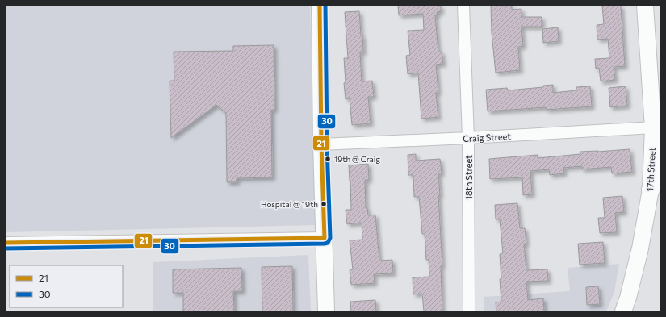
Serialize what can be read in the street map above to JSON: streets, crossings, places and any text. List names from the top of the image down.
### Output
{
  "streets": {
    "main road": ["17th Street"],
    "street": ["Craig Street", "18th Street"]
  },
  "crossings": [
    ["Craig Street", "17th Street"],
    ["Craig Street", "18th Street"]
  ],
  "places": ["19th @ Craig", "Hospital @ 19th"],
  "lines": ["transit line 21", "transit line 30"],
  "legend": ["21", "30"]
}
